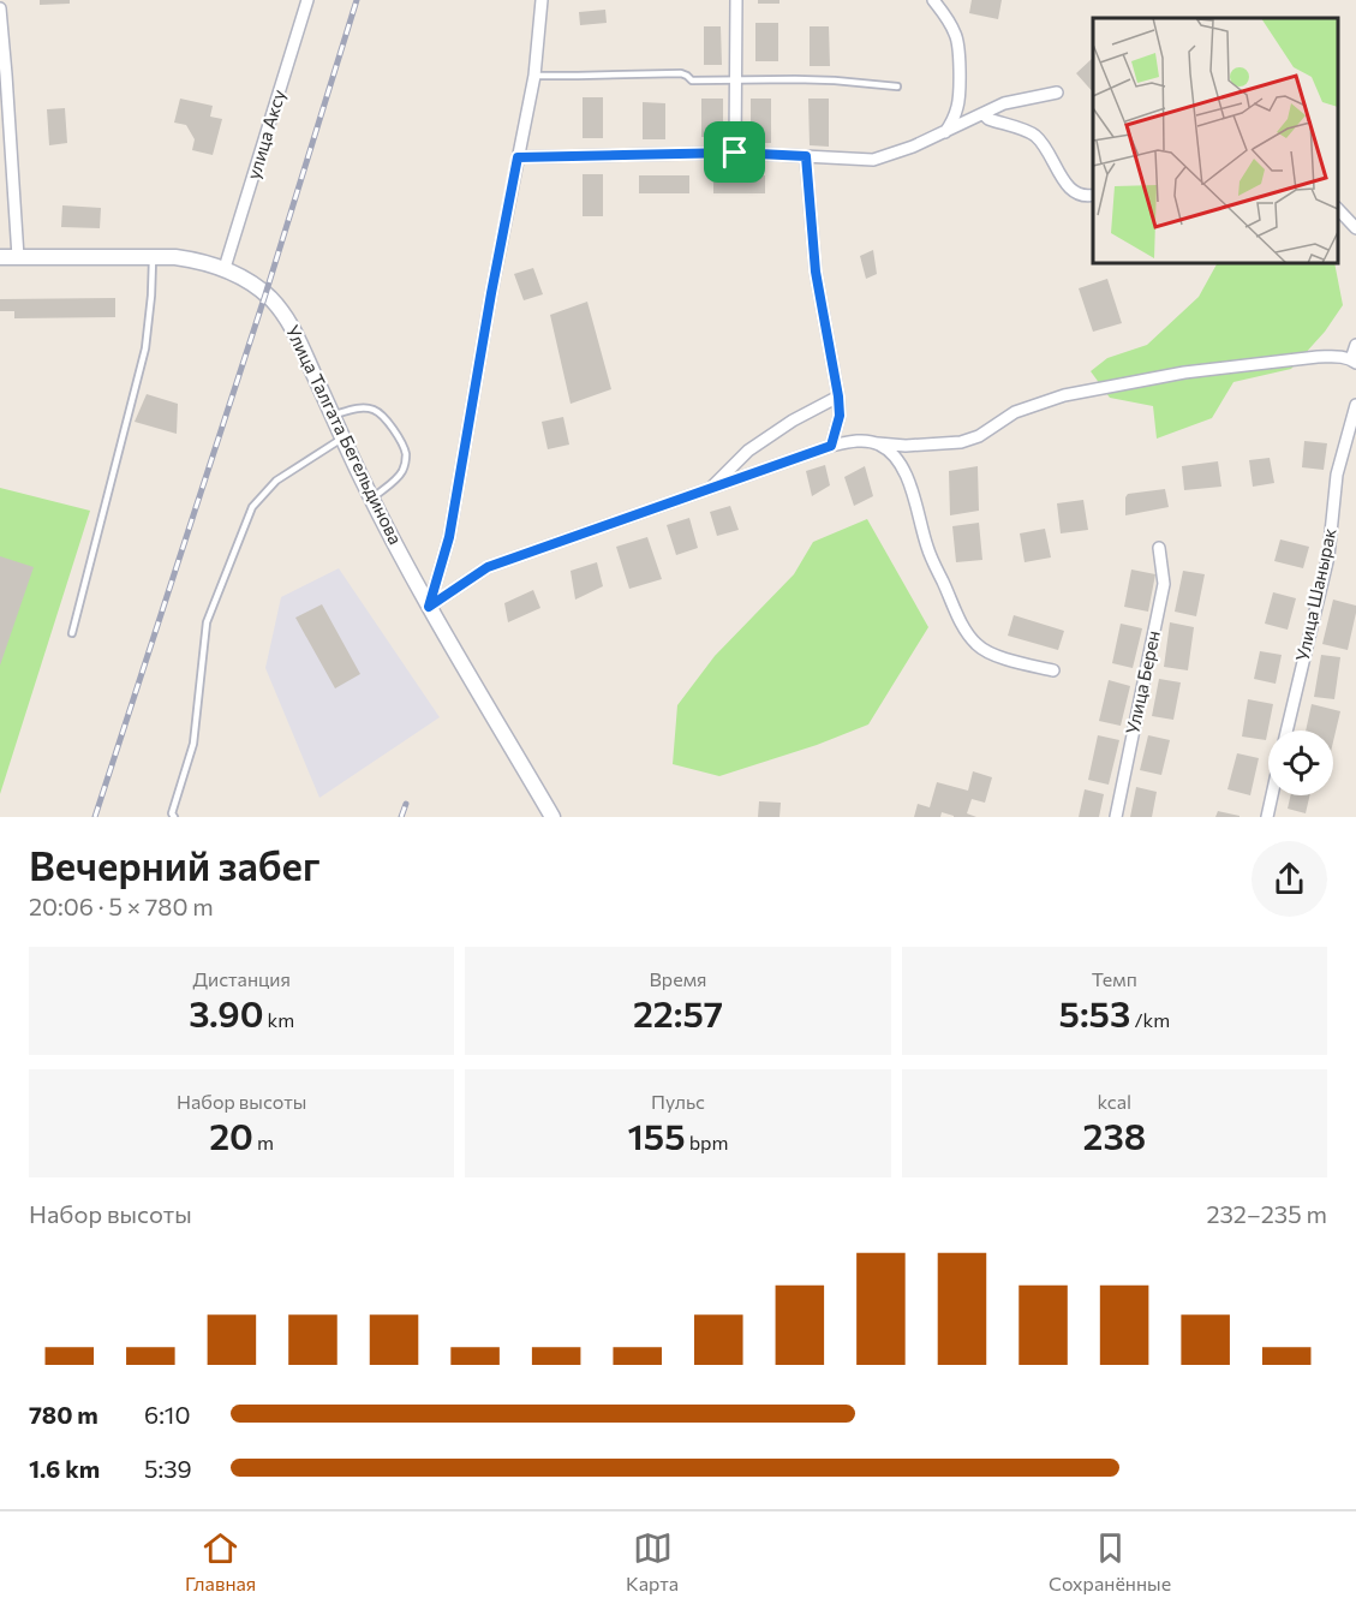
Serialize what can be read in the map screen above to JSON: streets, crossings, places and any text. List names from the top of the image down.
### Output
{
  "streets": {
    "street": [
      "улица Аксу",
      "Улица Талгата Бегельдинова",
      "Улица Шанырак",
      "Улица Берен"
    ]
  },
  "crossings": [
    ["улица Аксу", "Улица Талгата Бегельдинова"]
  ],
  "page": {
    "heading": ["Вечерний забег", "20:06 · 5 × 780 m"],
    "stats": [
      ["Дистанция", "3.90 km"],
      ["Время", "22:57"],
      ["Темп", "5:53 /km"],
      ["Набор высоты", "20 m"],
      ["Пульс", "155 bpm"],
      ["kcal", "238"]
    ],
    "chart": ["Набор высоты", "232–235 m"],
    "list": [
      {
        "name": "780 m",
        "note": "6:10"
      },
      {
        "name": "1.6 km",
        "note": "5:39"
      }
    ],
    "tabs": ["Главная", "Карта", "Сохранённые"]
  }
}
